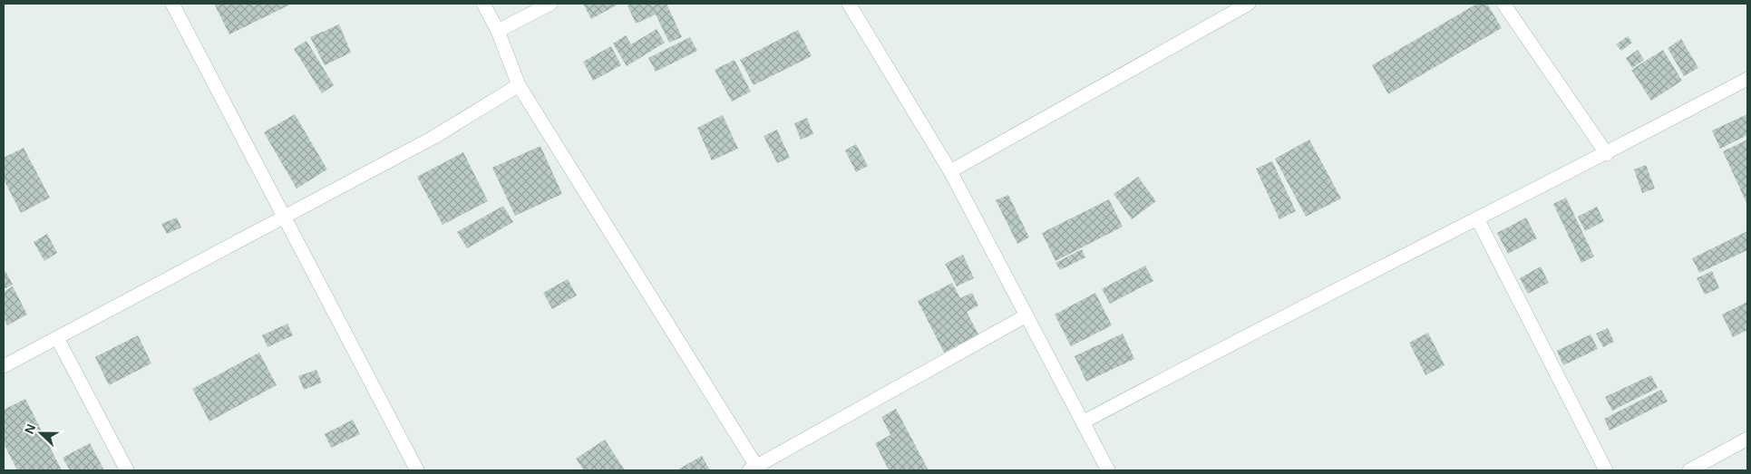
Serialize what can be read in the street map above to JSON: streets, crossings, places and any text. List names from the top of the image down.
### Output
{
  "north": "left"
}
